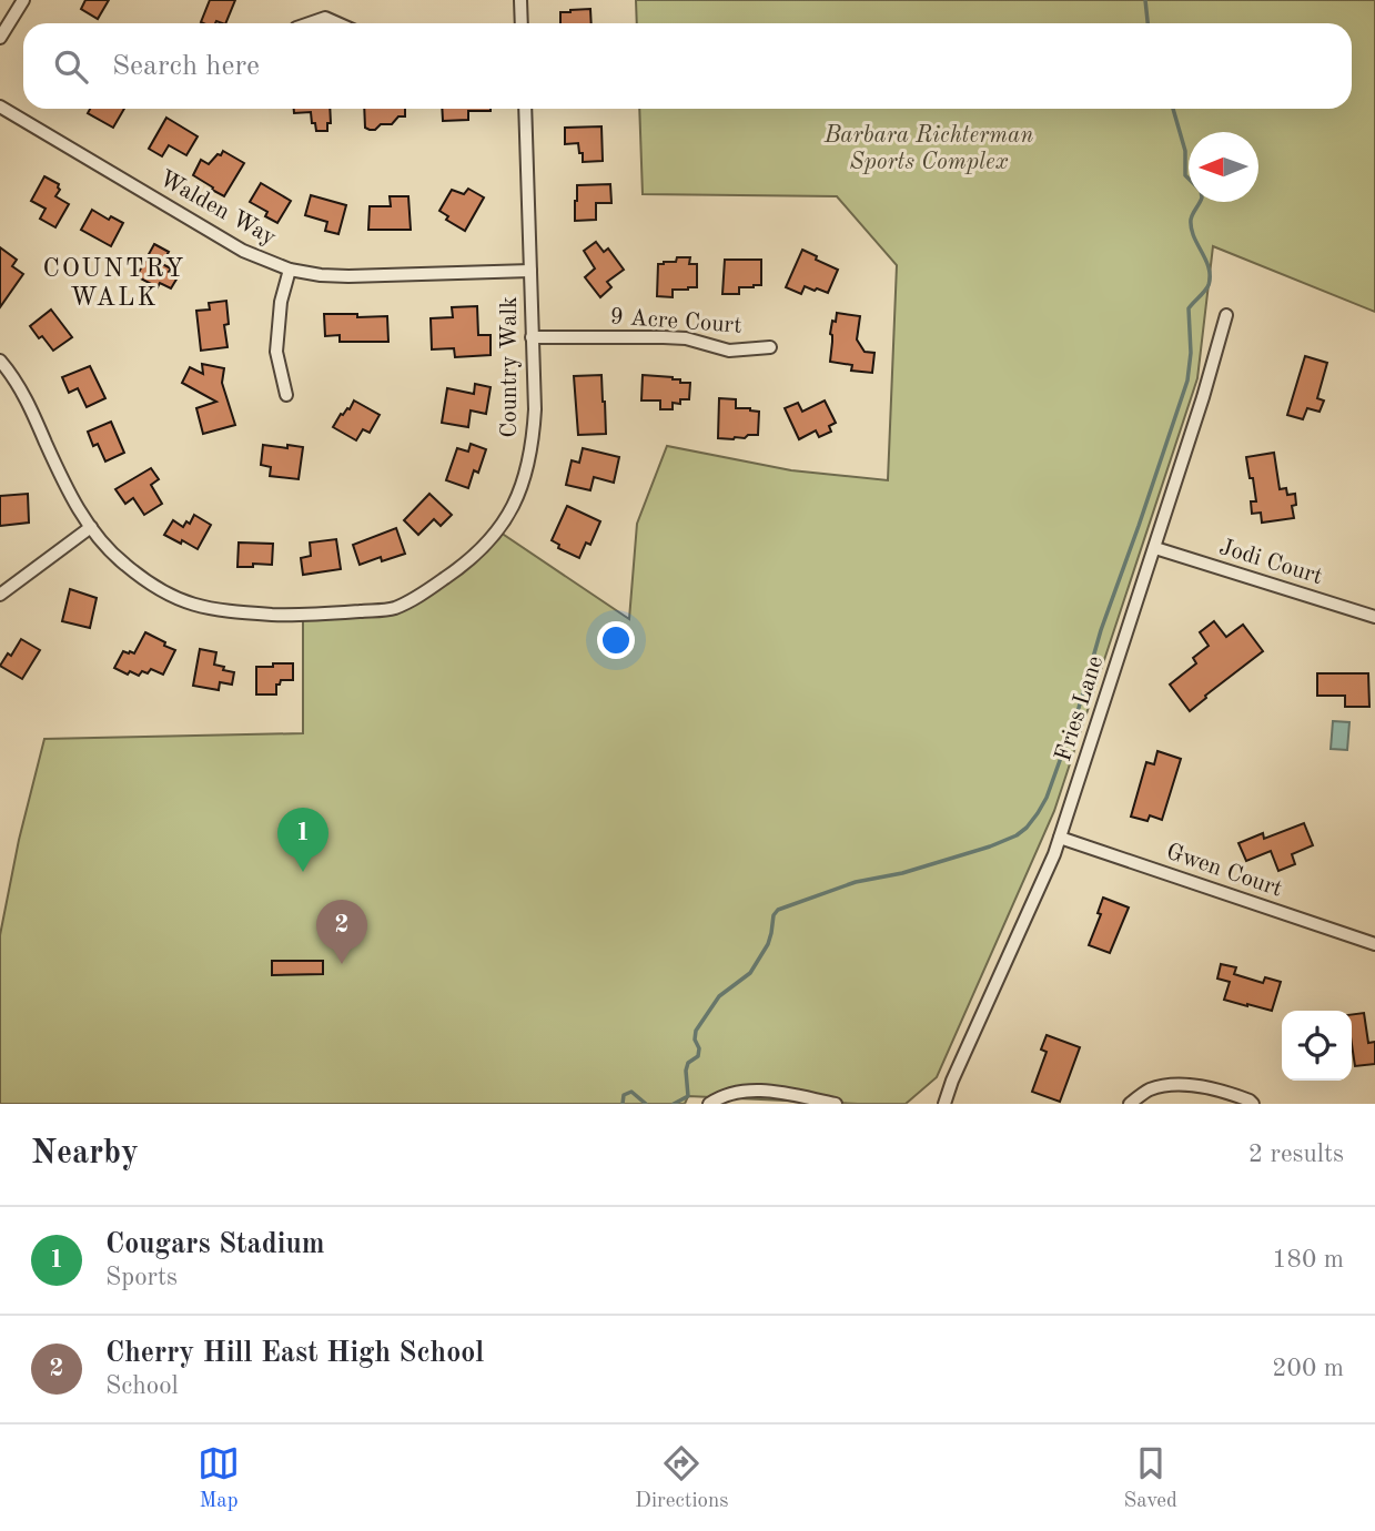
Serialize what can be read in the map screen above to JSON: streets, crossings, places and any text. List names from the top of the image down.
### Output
{
  "streets": {
    "street": [
      "Walden Way",
      "9 Acre Court",
      "Country Walk",
      "Jodi Court",
      "Fries Lane",
      "Gwen Court"
    ]
  },
  "crossings": [
    ["Walden Way", "Country Walk"],
    ["9 Acre Court", "Country Walk"],
    ["Jodi Court", "Fries Lane"],
    ["Fries Lane", "Gwen Court"]
  ],
  "districts": ["COUNTRY WALK"],
  "parks": ["Barbara Richterman Sports Complex"],
  "north": "left",
  "page": {
    "search": "Search here",
    "pins": ["1", "2"],
    "heading": ["Nearby", "2 results"],
    "list": [
      {
        "mark": "1",
        "name": "Cougars Stadium",
        "note": "Sports",
        "value": "180 m"
      },
      {
        "mark": "2",
        "name": "Cherry Hill East High School",
        "note": "School",
        "value": "200 m"
      }
    ],
    "nav": ["Map", "Directions", "Saved"]
  }
}
